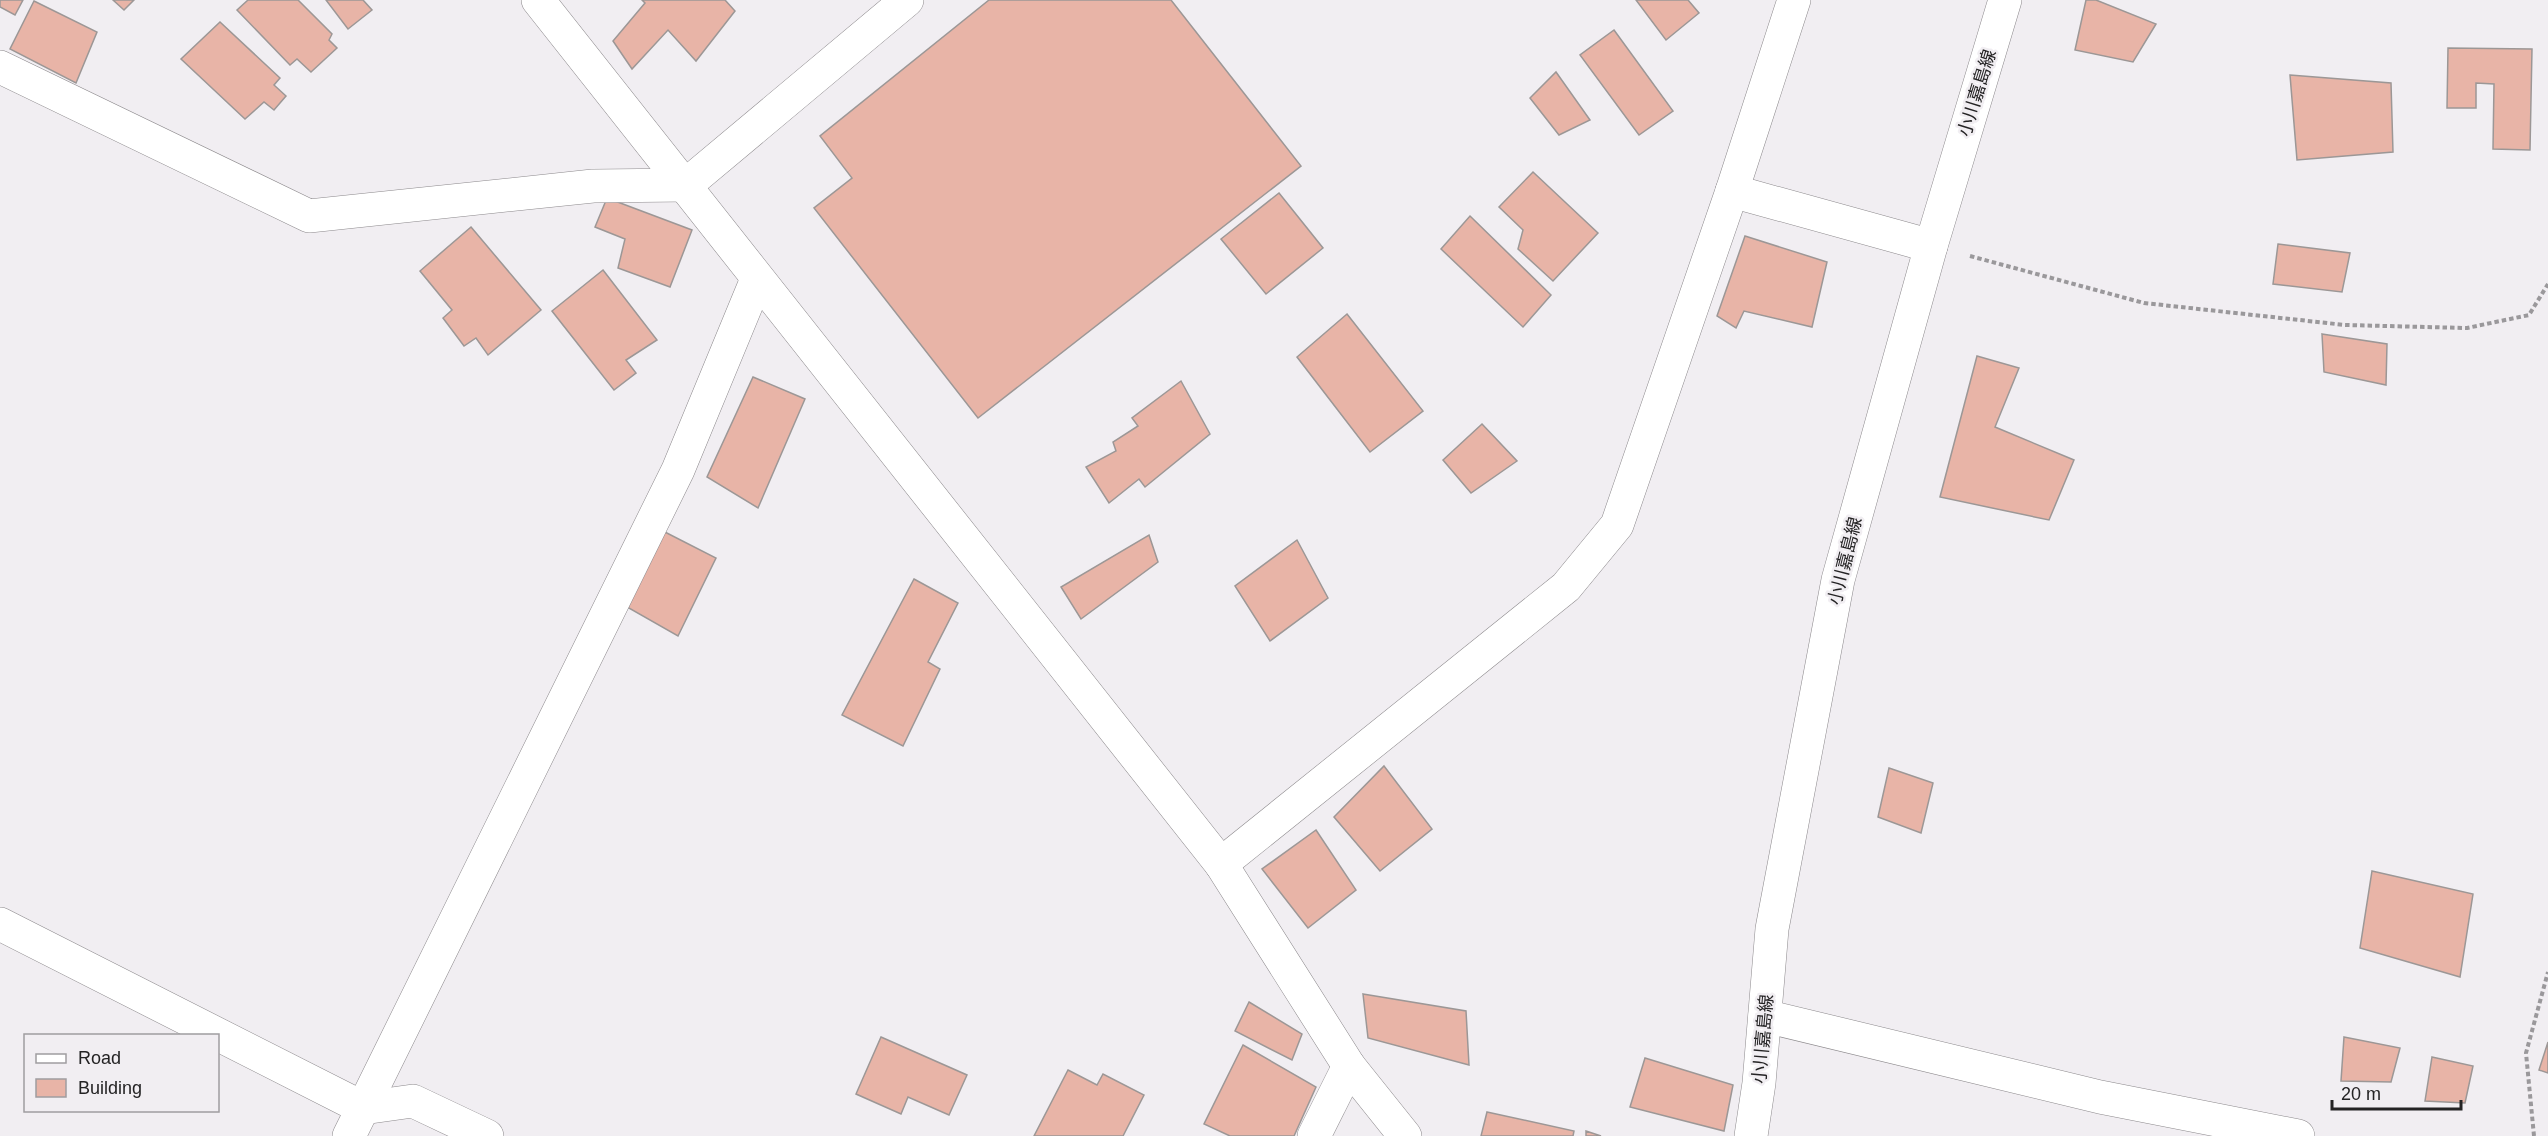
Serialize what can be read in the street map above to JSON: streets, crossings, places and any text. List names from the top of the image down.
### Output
{
  "streets": {
    "street": ["小川嘉島線"]
  },
  "legend": ["Road", "Building"],
  "scale_bar": "20 m"
}
